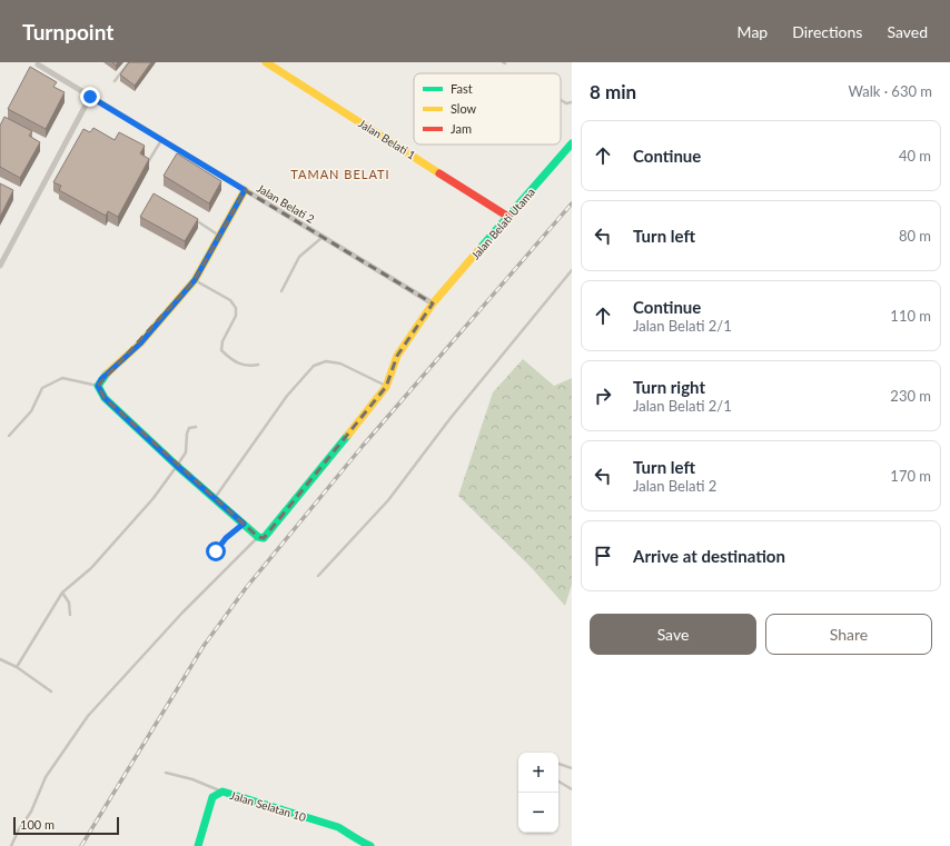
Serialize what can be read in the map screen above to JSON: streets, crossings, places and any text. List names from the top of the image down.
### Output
{
  "streets": {
    "street": [
      "Jalan Belati 1",
      "Jalan Belati 2",
      "Jalan Belati Utama",
      "Jalan Selatan 10"
    ]
  },
  "crossings": [
    ["Jalan Belati 1", "Jalan Belati Utama"],
    ["Jalan Belati 2", "Jalan Belati Utama"]
  ],
  "districts": ["TAMAN BELATI"],
  "legend": ["Fast", "Slow", "Jam"],
  "scale_bar": "100 m",
  "page": {
    "header": "Turnpoint",
    "nav": ["Map", "Directions", "Saved"],
    "heading": ["8 min", "Walk · 630 m"],
    "list": [
      ["Continue", "40 m"],
      ["Turn left", "80 m"],
      ["Continue", "Jalan Belati 2/1", "110 m"],
      ["Turn right", "Jalan Belati 2/1", "230 m"],
      ["Turn left", "Jalan Belati 2", "170 m"],
      "Arrive at destination"
    ],
    "buttons": ["Save", "Share"],
    "map_buttons": ["+", "−"],
    "scale": "100 m"
  }
}
